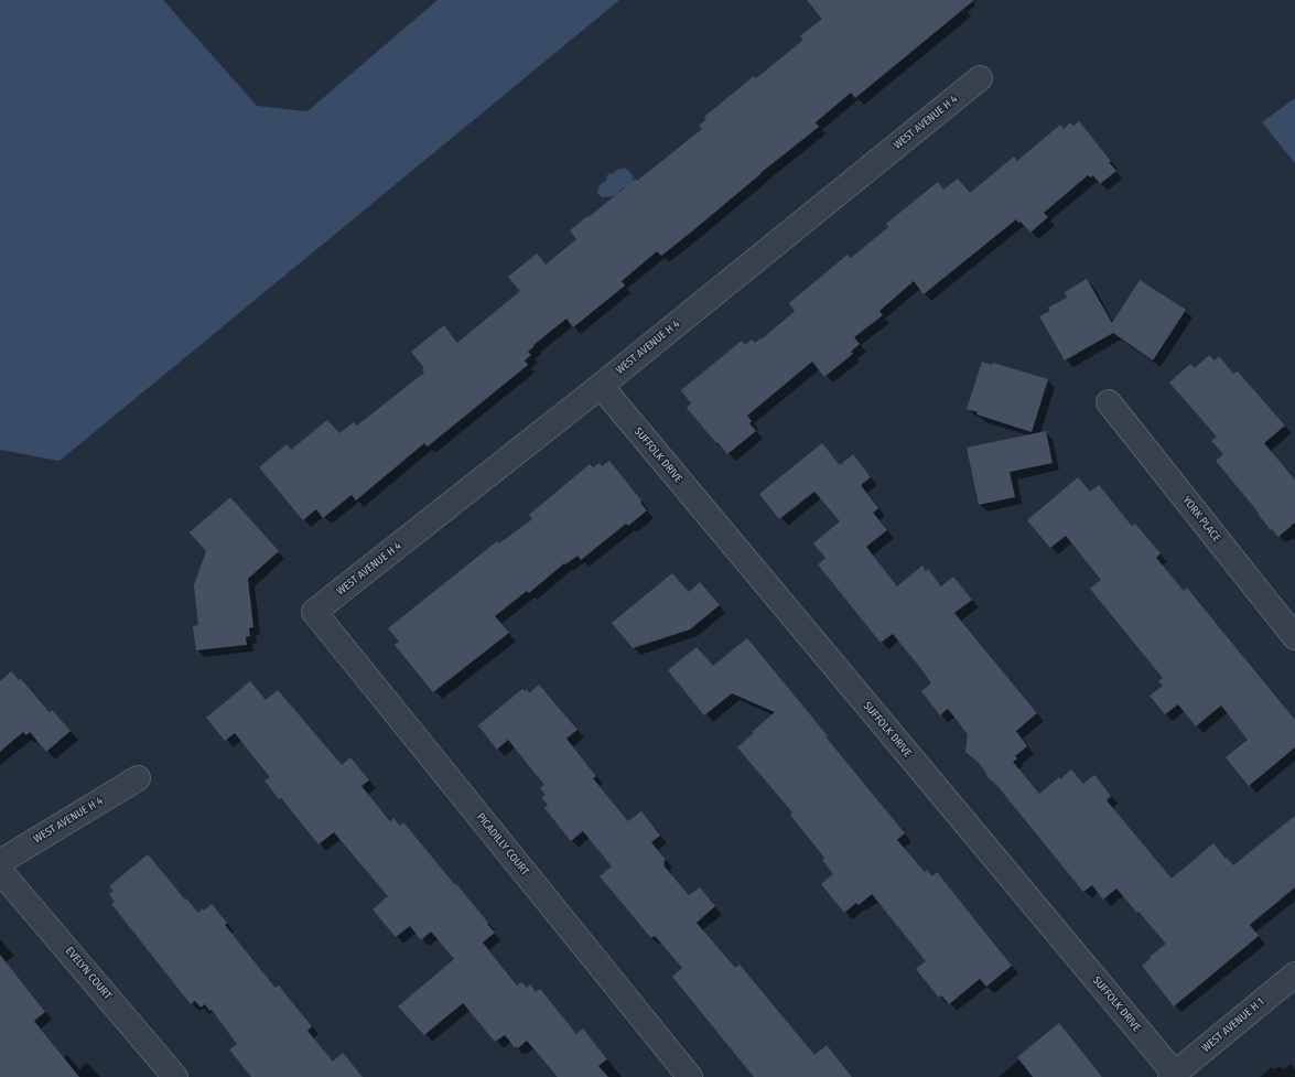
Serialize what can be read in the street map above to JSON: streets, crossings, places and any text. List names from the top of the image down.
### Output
{
  "streets": {
    "street": [
      "WEST AVENUE H 4",
      "SUFFOLK DRIVE",
      "YORK PLACE",
      "PICADILLY COURT",
      "EVELYN COURT",
      "WEST AVENUE H 1"
    ]
  },
  "crossings": [
    ["WEST AVENUE H 4", "SUFFOLK DRIVE"],
    ["WEST AVENUE H 4", "PICADILLY COURT"],
    ["SUFFOLK DRIVE", "WEST AVENUE H 1"]
  ]
}
